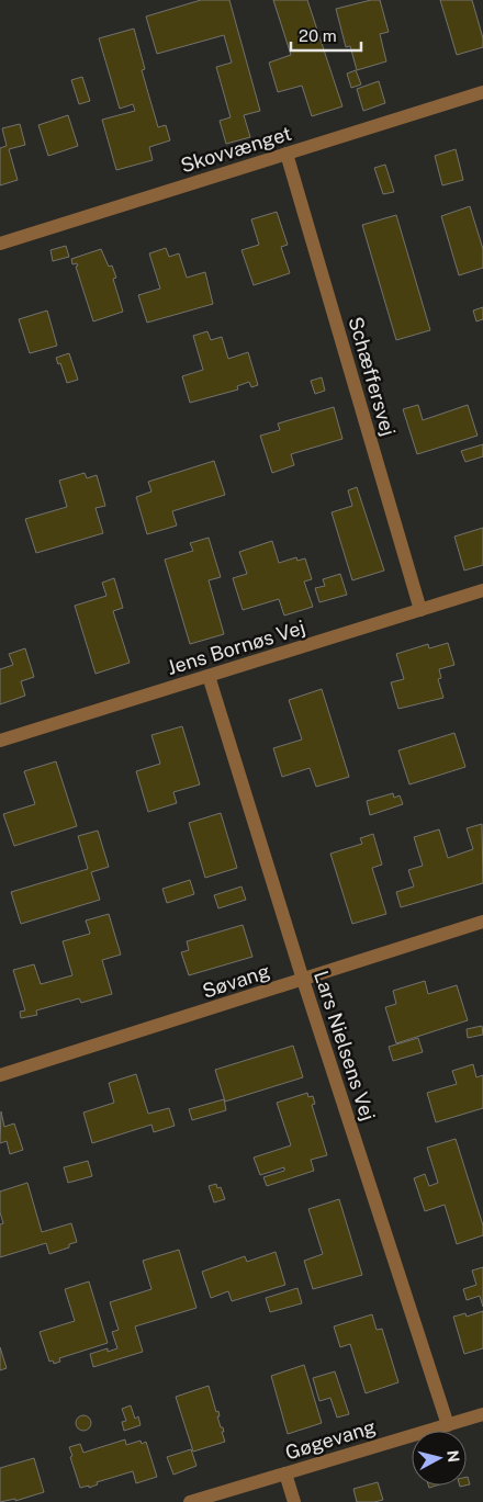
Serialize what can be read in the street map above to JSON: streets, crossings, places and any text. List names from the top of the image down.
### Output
{
  "streets": {
    "street": [
      "Skovvænget",
      "Schæffersvej",
      "Jens Bornøs Vej",
      "Søvang",
      "Lars Nielsens Vej",
      "Gøgevang"
    ]
  },
  "crossings": [
    ["Skovvænget", "Schæffersvej"],
    ["Schæffersvej", "Jens Bornøs Vej"],
    ["Jens Bornøs Vej", "Lars Nielsens Vej"],
    ["Søvang", "Lars Nielsens Vej"],
    ["Lars Nielsens Vej", "Gøgevang"]
  ],
  "scale_bar": "20 m",
  "north": "right"
}
